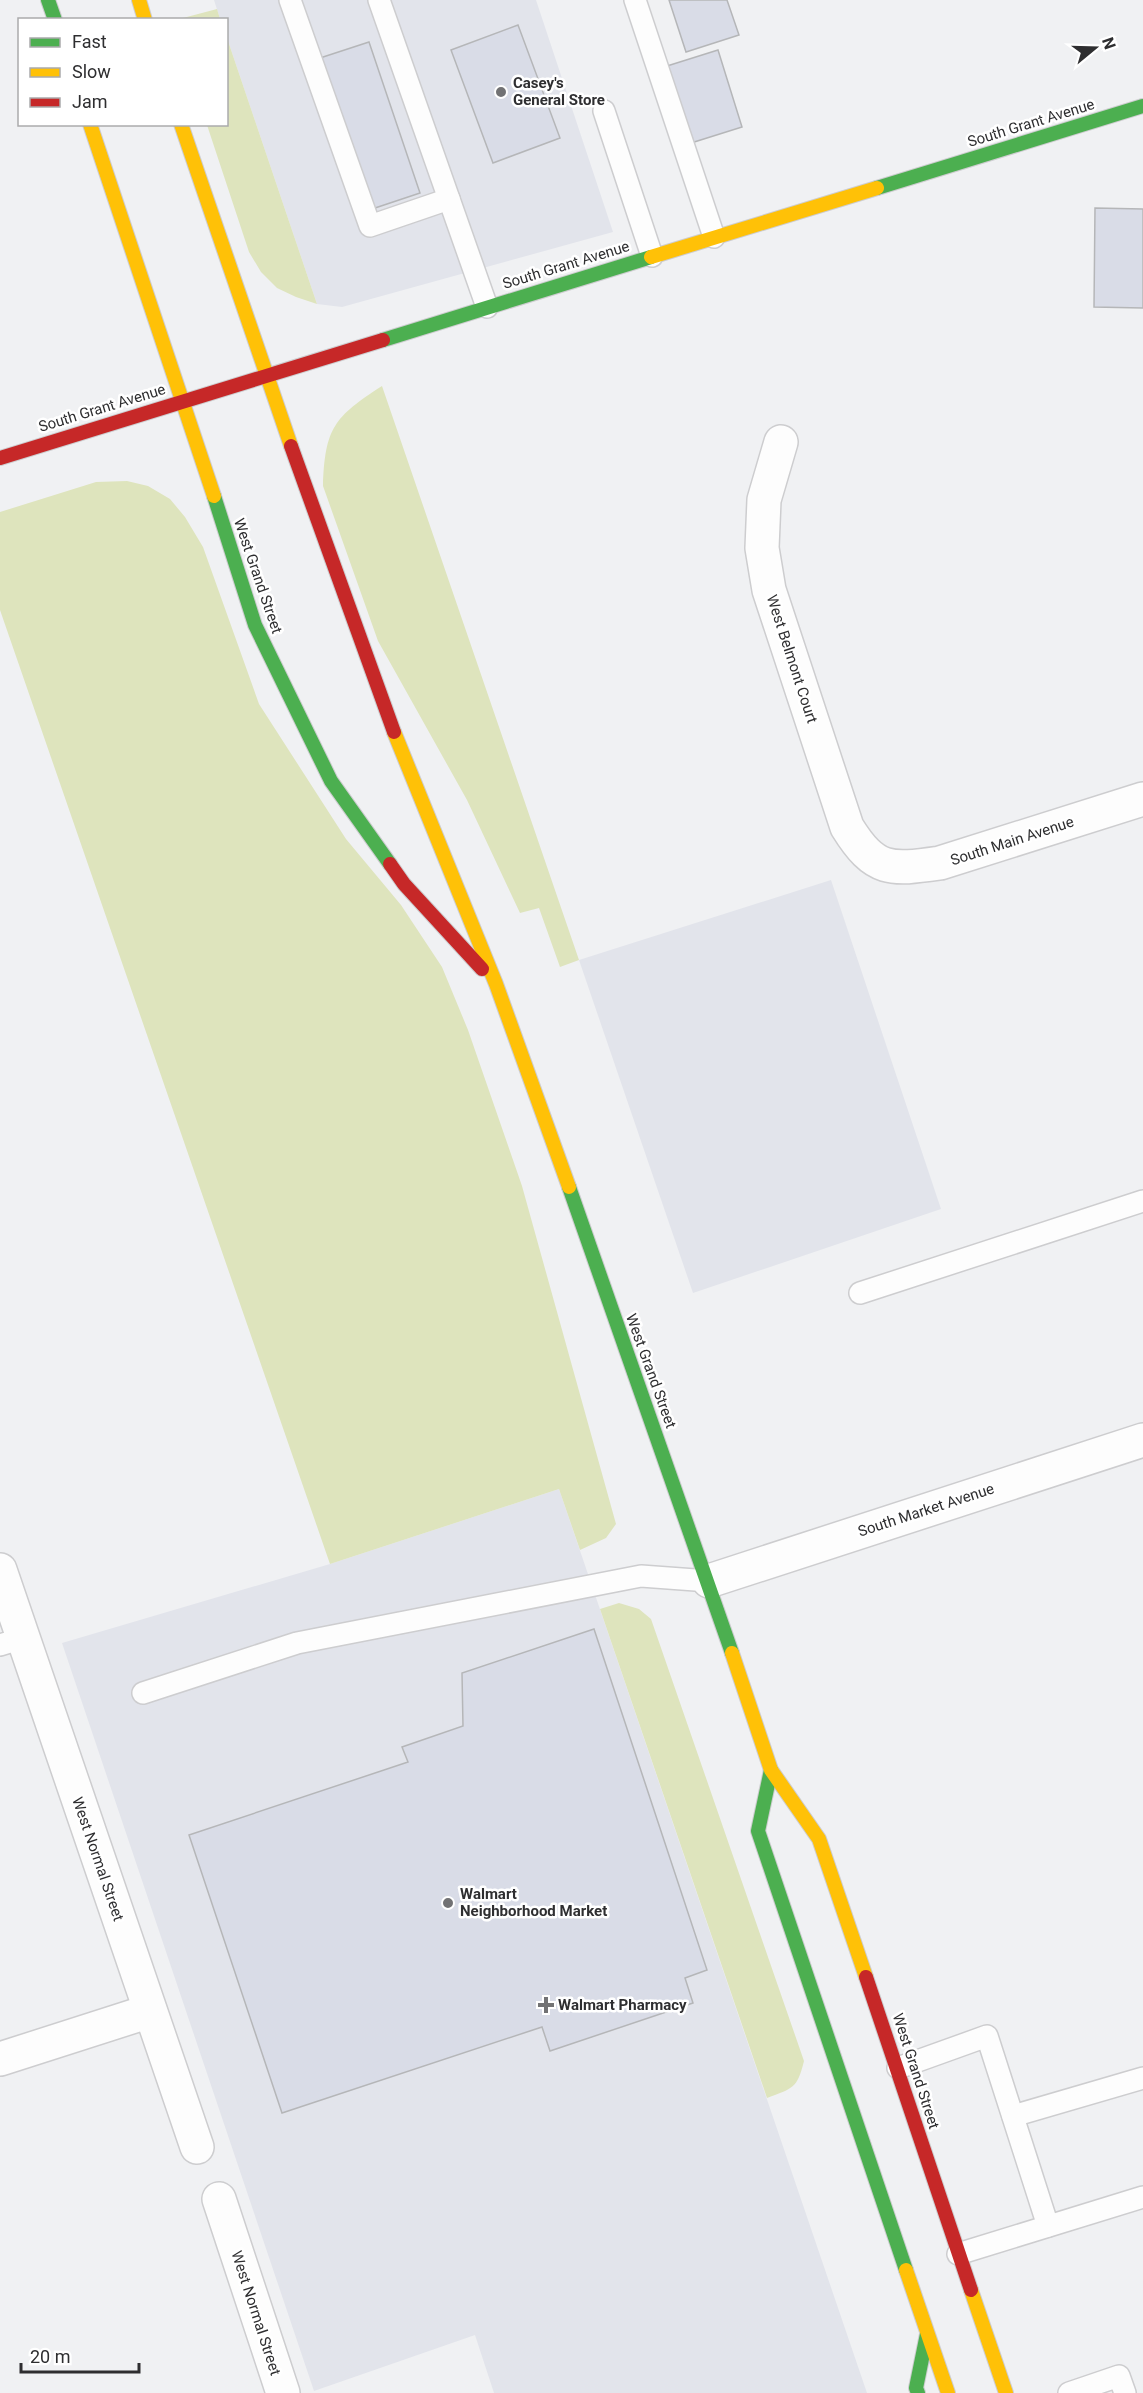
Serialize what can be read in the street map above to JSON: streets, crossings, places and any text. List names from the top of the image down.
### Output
{
  "streets": {
    "main road": ["South Grant Avenue", "West Grand Street"],
    "street": [
      "West Belmont Court",
      "South Main Avenue",
      "South Market Avenue",
      "West Normal Street"
    ]
  },
  "crossings": [
    ["South Grant Avenue", "West Grand Street"],
    ["West Grand Street", "South Market Avenue"],
    ["West Belmont Court", "South Main Avenue"]
  ],
  "places": {
    "other": ["Casey's General Store", "Walmart Neighborhood Market"],
    "health": ["Walmart Pharmacy"]
  },
  "legend": ["Fast", "Slow", "Jam"],
  "scale_bar": "20 m",
  "north": "right"
}
